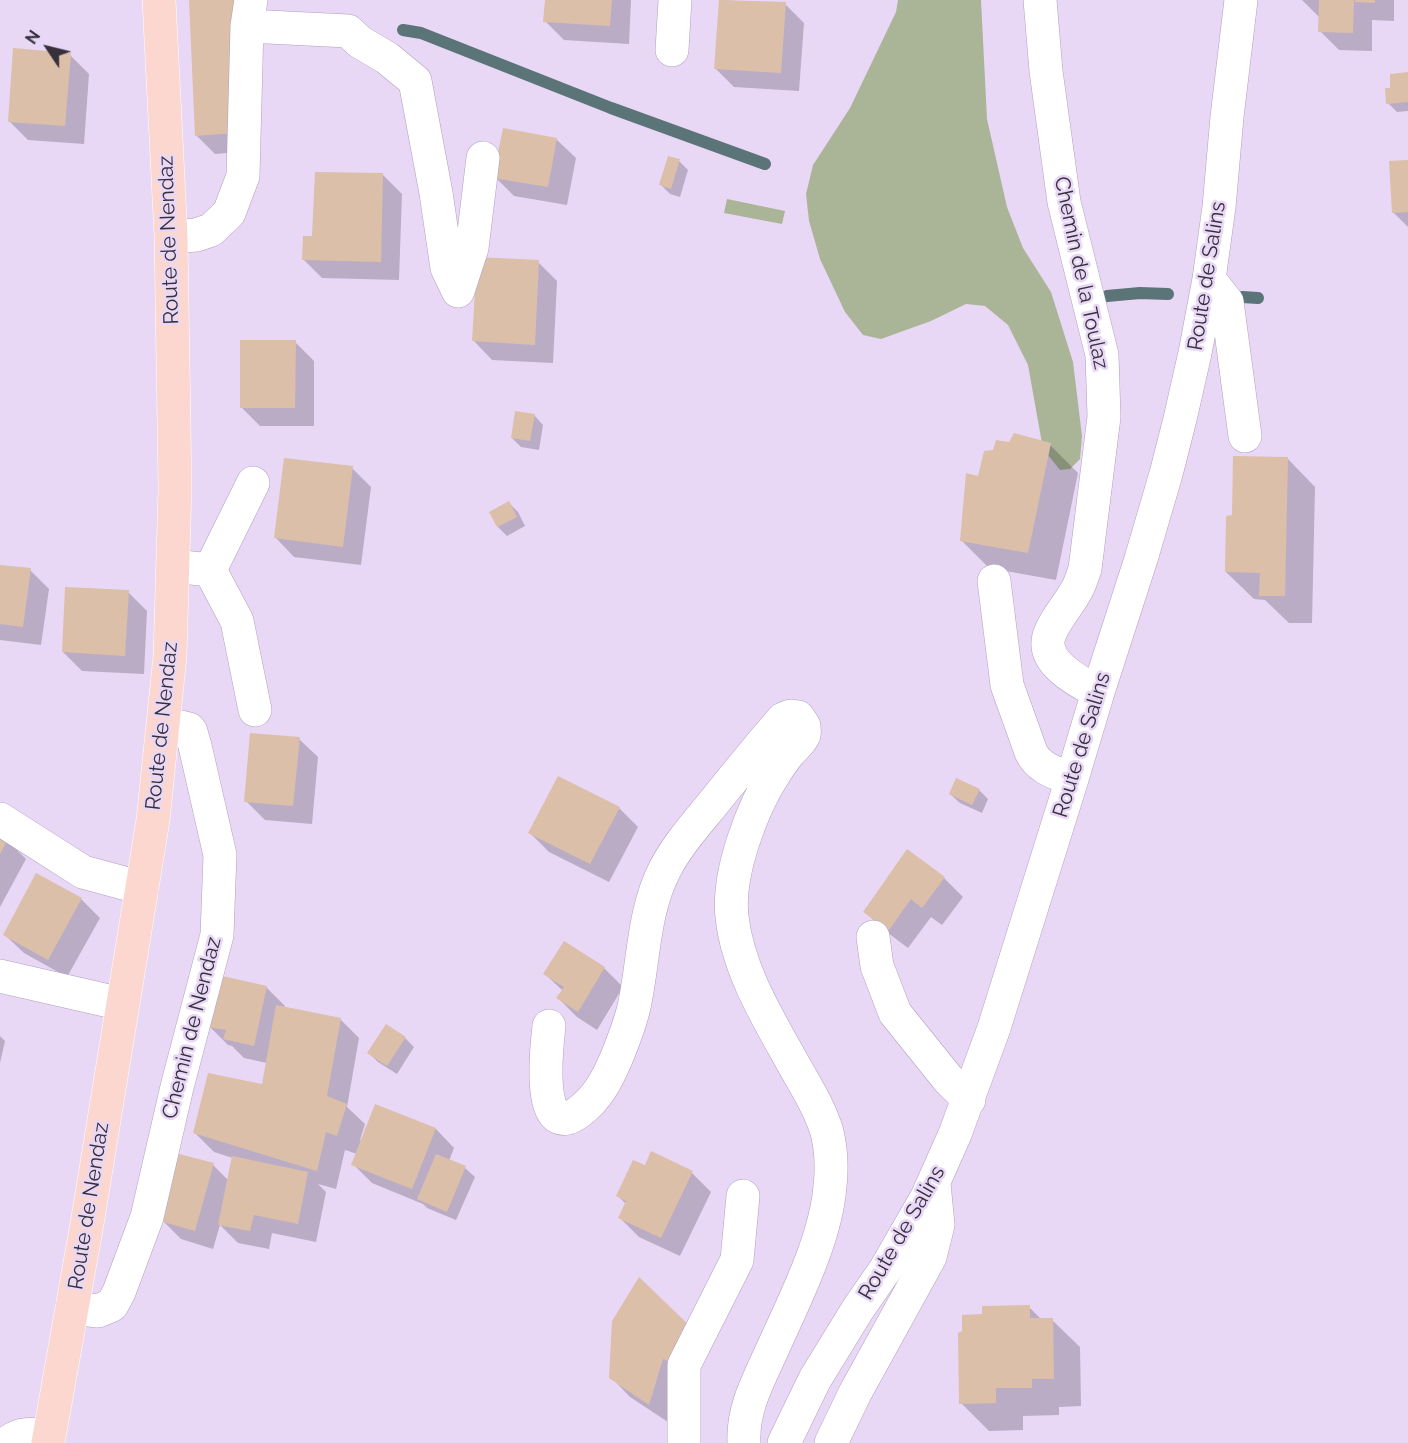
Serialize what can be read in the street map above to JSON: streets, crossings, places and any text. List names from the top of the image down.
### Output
{
  "streets": {
    "main road": ["Route de Nendaz"],
    "street": ["Chemin de la Toulaz", "Route de Salins", "Chemin de Nendaz"]
  },
  "crossings": [
    ["Route de Nendaz", "Chemin de Nendaz"],
    ["Chemin de la Toulaz", "Route de Salins"]
  ],
  "north": "top left"
}
